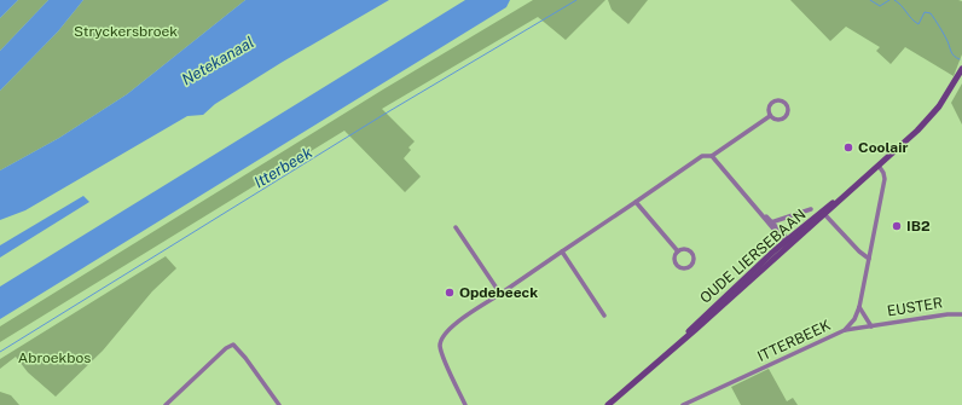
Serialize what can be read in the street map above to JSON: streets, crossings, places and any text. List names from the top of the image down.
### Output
{
  "streets": {
    "main road": ["OUDE LIERSEBAAN"],
    "street": ["EUSTER", "ITTERBEEK"]
  },
  "crossings": [
    ["OUDE LIERSEBAAN", "ITTERBEEK"],
    ["EUSTER", "ITTERBEEK"]
  ],
  "water": ["Netekanaal", "Itterbeek"],
  "parks": ["Stryckersbroek", "Abroekbos"],
  "places": ["Coolair", "IB2", "Opdebeeck"]
}
